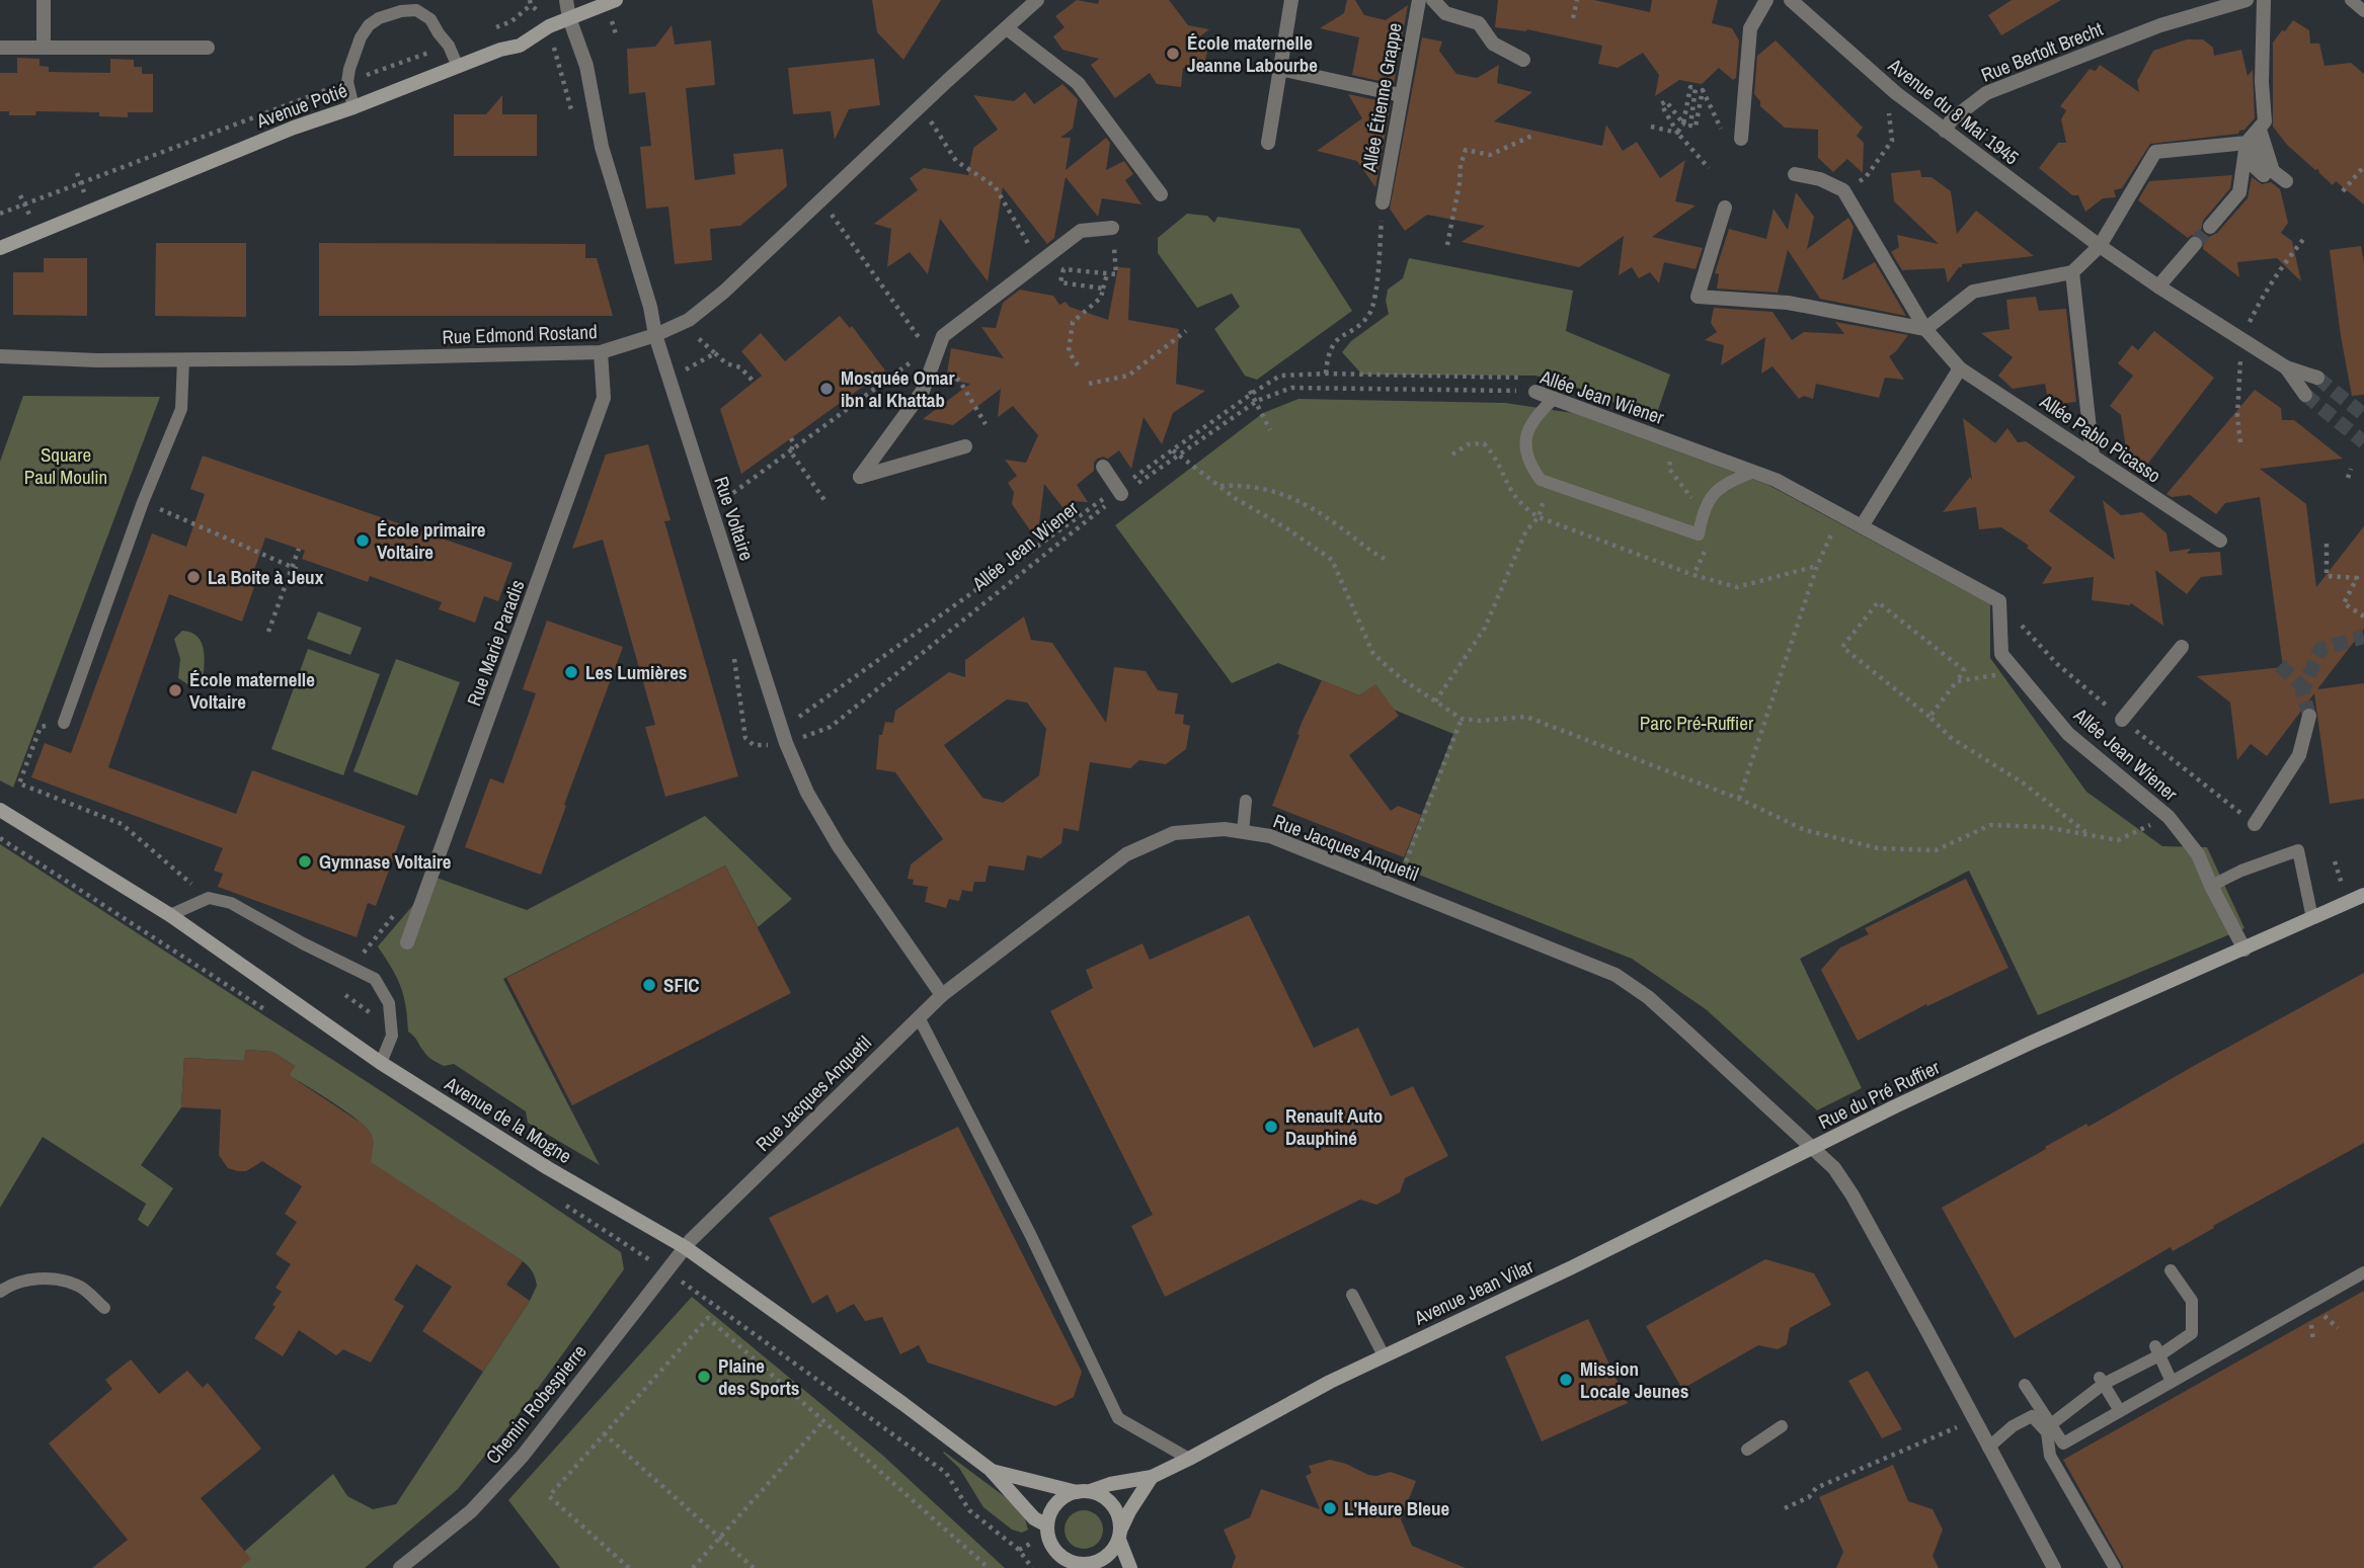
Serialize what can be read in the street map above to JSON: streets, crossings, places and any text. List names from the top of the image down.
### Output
{
  "streets": {
    "main road": [
      "Avenue Potié",
      "Rue du Pré Ruffier",
      "Avenue de la Mogne",
      "Avenue Jean Vilar"
    ],
    "street": [
      "Rue Bertolt Brecht",
      "Allée Étienne Grappe",
      "Avenue du 8 Mai 1945",
      "Rue Edmond Rostand",
      "Allée Jean Wiener",
      "Allée Pablo Picasso",
      "Rue Voltaire",
      "Rue Marie Paradis",
      "Rue Jacques Anquetil",
      "Chemin Robespierre"
    ]
  },
  "crossings": [
    ["Rue Bertolt Brecht", "Avenue du 8 Mai 1945"],
    ["Avenue Potié", "Rue Voltaire"],
    ["Rue Edmond Rostand", "Rue Voltaire"],
    ["Rue Edmond Rostand", "Rue Marie Paradis"],
    ["Allée Jean Wiener", "Rue Voltaire"],
    ["Allée Jean Wiener", "Rue du Pré Ruffier"],
    ["Rue Voltaire", "Rue Jacques Anquetil"],
    ["Rue Jacques Anquetil", "Rue du Pré Ruffier"],
    ["Rue Jacques Anquetil", "Avenue de la Mogne"],
    ["Rue Jacques Anquetil", "Avenue Jean Vilar"],
    ["Rue Jacques Anquetil", "Chemin Robespierre"],
    ["Rue du Pré Ruffier", "Avenue Jean Vilar"],
    ["Avenue de la Mogne", "Chemin Robespierre"]
  ],
  "parks": ["Square Paul Moulin", "Parc Pré-Ruffier"],
  "places": [
    "École maternelle Jeanne Labourbe",
    "Mosquée Omar ibn al Khattab",
    "École primaire Voltaire",
    "La Boite à Jeux",
    "Les Lumières",
    "École maternelle Voltaire",
    "Gymnase Voltaire",
    "SFIC",
    "Renault Auto Dauphiné",
    "Plaine des Sports",
    "Mission Locale Jeunes",
    "L'Heure Bleue"
  ]
}
